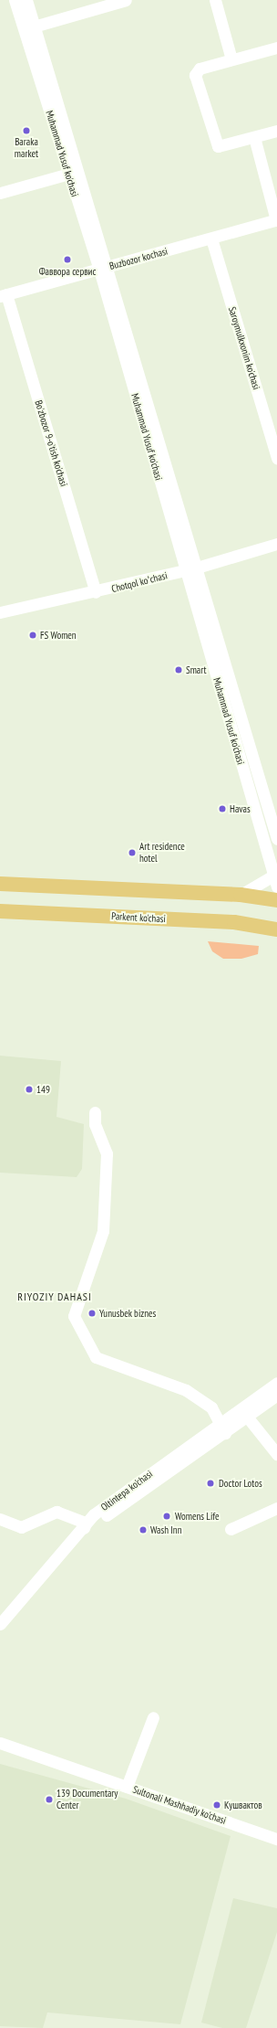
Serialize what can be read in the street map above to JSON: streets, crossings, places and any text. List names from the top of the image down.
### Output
{
  "streets": {
    "main road": ["Parkent ko'chasi"],
    "street": [
      "Muhammad Yusuf ko'chasi",
      "Buzbozor kochasi",
      "Saroymulkxonim ko'chasi",
      "Bo'zbozor 9-o'tish ko'chasi",
      "Chotqol koʻchasi",
      "Oltintepa ko'chasi",
      "Sultonali Mashhadiy ko'chasi"
    ]
  },
  "crossings": [
    ["Muhammad Yusuf ko'chasi", "Buzbozor kochasi"],
    ["Muhammad Yusuf ko'chasi", "Chotqol koʻchasi"],
    ["Buzbozor kochasi", "Saroymulkxonim ko'chasi"],
    ["Buzbozor kochasi", "Bo'zbozor 9-o'tish ko'chasi"],
    ["Bo'zbozor 9-o'tish ko'chasi", "Chotqol koʻchasi"]
  ],
  "districts": ["RIYOZIY DAHASI"],
  "places": [
    "Baraka market",
    "Фаввора сервис",
    "FS Women",
    "Smart",
    "Havas",
    "Art residence hotel",
    "149",
    "Yunusbek biznes",
    "Doctor Lotos",
    "Womens Life",
    "Wash Inn",
    "139 Documentary Center",
    "Кушвактов"
  ]
}
